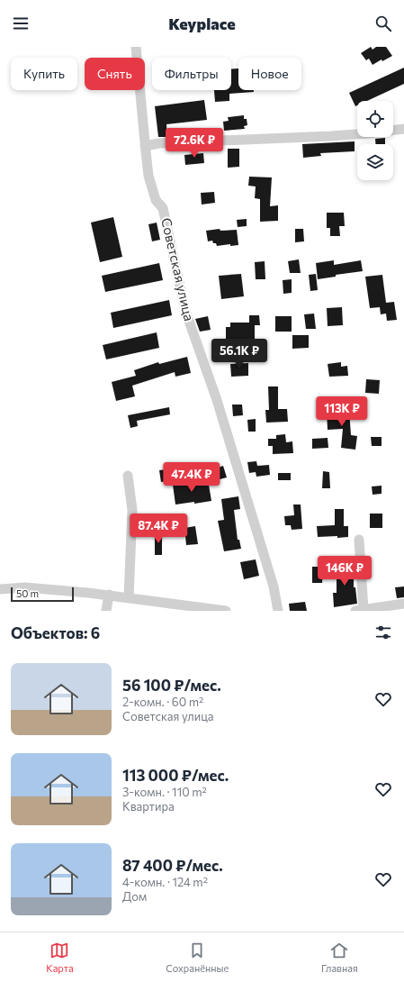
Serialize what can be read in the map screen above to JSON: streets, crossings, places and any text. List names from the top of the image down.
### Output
{
  "streets": {
    "street": ["Советская улица"]
  },
  "scale_bar": "50 m",
  "page": {
    "header": "Keyplace",
    "chip": [
      "Купить",
      "Снять",
      "Фильтры",
      "Новое"
    ],
    "price": [
      "72.6K ₽",
      "56.1K ₽",
      "113K ₽",
      "47.4K ₽",
      "87.4K ₽",
      "146K ₽"
    ],
    "scale": "50 m",
    "heading": "Объектов: 6",
    "list": [
      {
        "name": "56 100 ₽/мес.",
        "note": "2-комн. · 60 m² · Советская улица"
      },
      {
        "name": "113 000 ₽/мес.",
        "note": "3-комн. · 110 m² · Квартира"
      },
      {
        "name": "87 400 ₽/мес.",
        "note": "4-комн. · 124 m² · Дом"
      }
    ],
    "tabs": ["Карта", "Сохранённые", "Главная"]
  }
}
